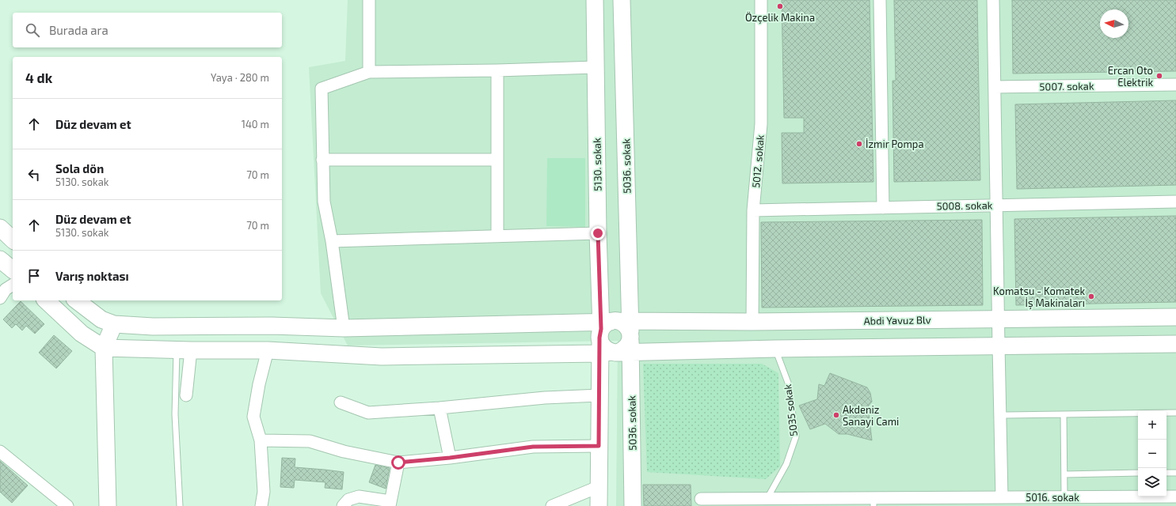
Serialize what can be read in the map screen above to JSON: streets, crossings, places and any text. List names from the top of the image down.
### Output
{
  "streets": {
    "main road": ["5130. sokak", "5036. sokak", "Abdi Yavuz Blv"],
    "street": [
      "5007. sokak",
      "5012. sokak",
      "5008. sokak",
      "5016. sokak"
    ],
    "lane": ["5035 sokak"]
  },
  "crossings": [
    ["5012. sokak", "5008. sokak"],
    ["5012. sokak", "Abdi Yavuz Blv"],
    ["5130. sokak", "5036. sokak"],
    ["5130. sokak", "Abdi Yavuz Blv"],
    ["5036. sokak", "Abdi Yavuz Blv"],
    ["5035 sokak", "5016. sokak"]
  ],
  "places": [
    "Özçelik Makina",
    "Ercan Oto Elektrik",
    "İzmir Pompa",
    "Komatsu - Komatek İş Makinaları",
    "Akdeniz Sanayi Cami"
  ],
  "north": "left",
  "page": {
    "search": "Burada ara",
    "heading": ["4 dk", "Yaya · 280 m"],
    "list": [
      ["Düz devam et", "140 m"],
      ["Sola dön", "5130. sokak", "70 m"],
      ["Düz devam et", "5130. sokak", "70 m"],
      "Varış noktası"
    ],
    "map_buttons": ["+", "−"]
  }
}
